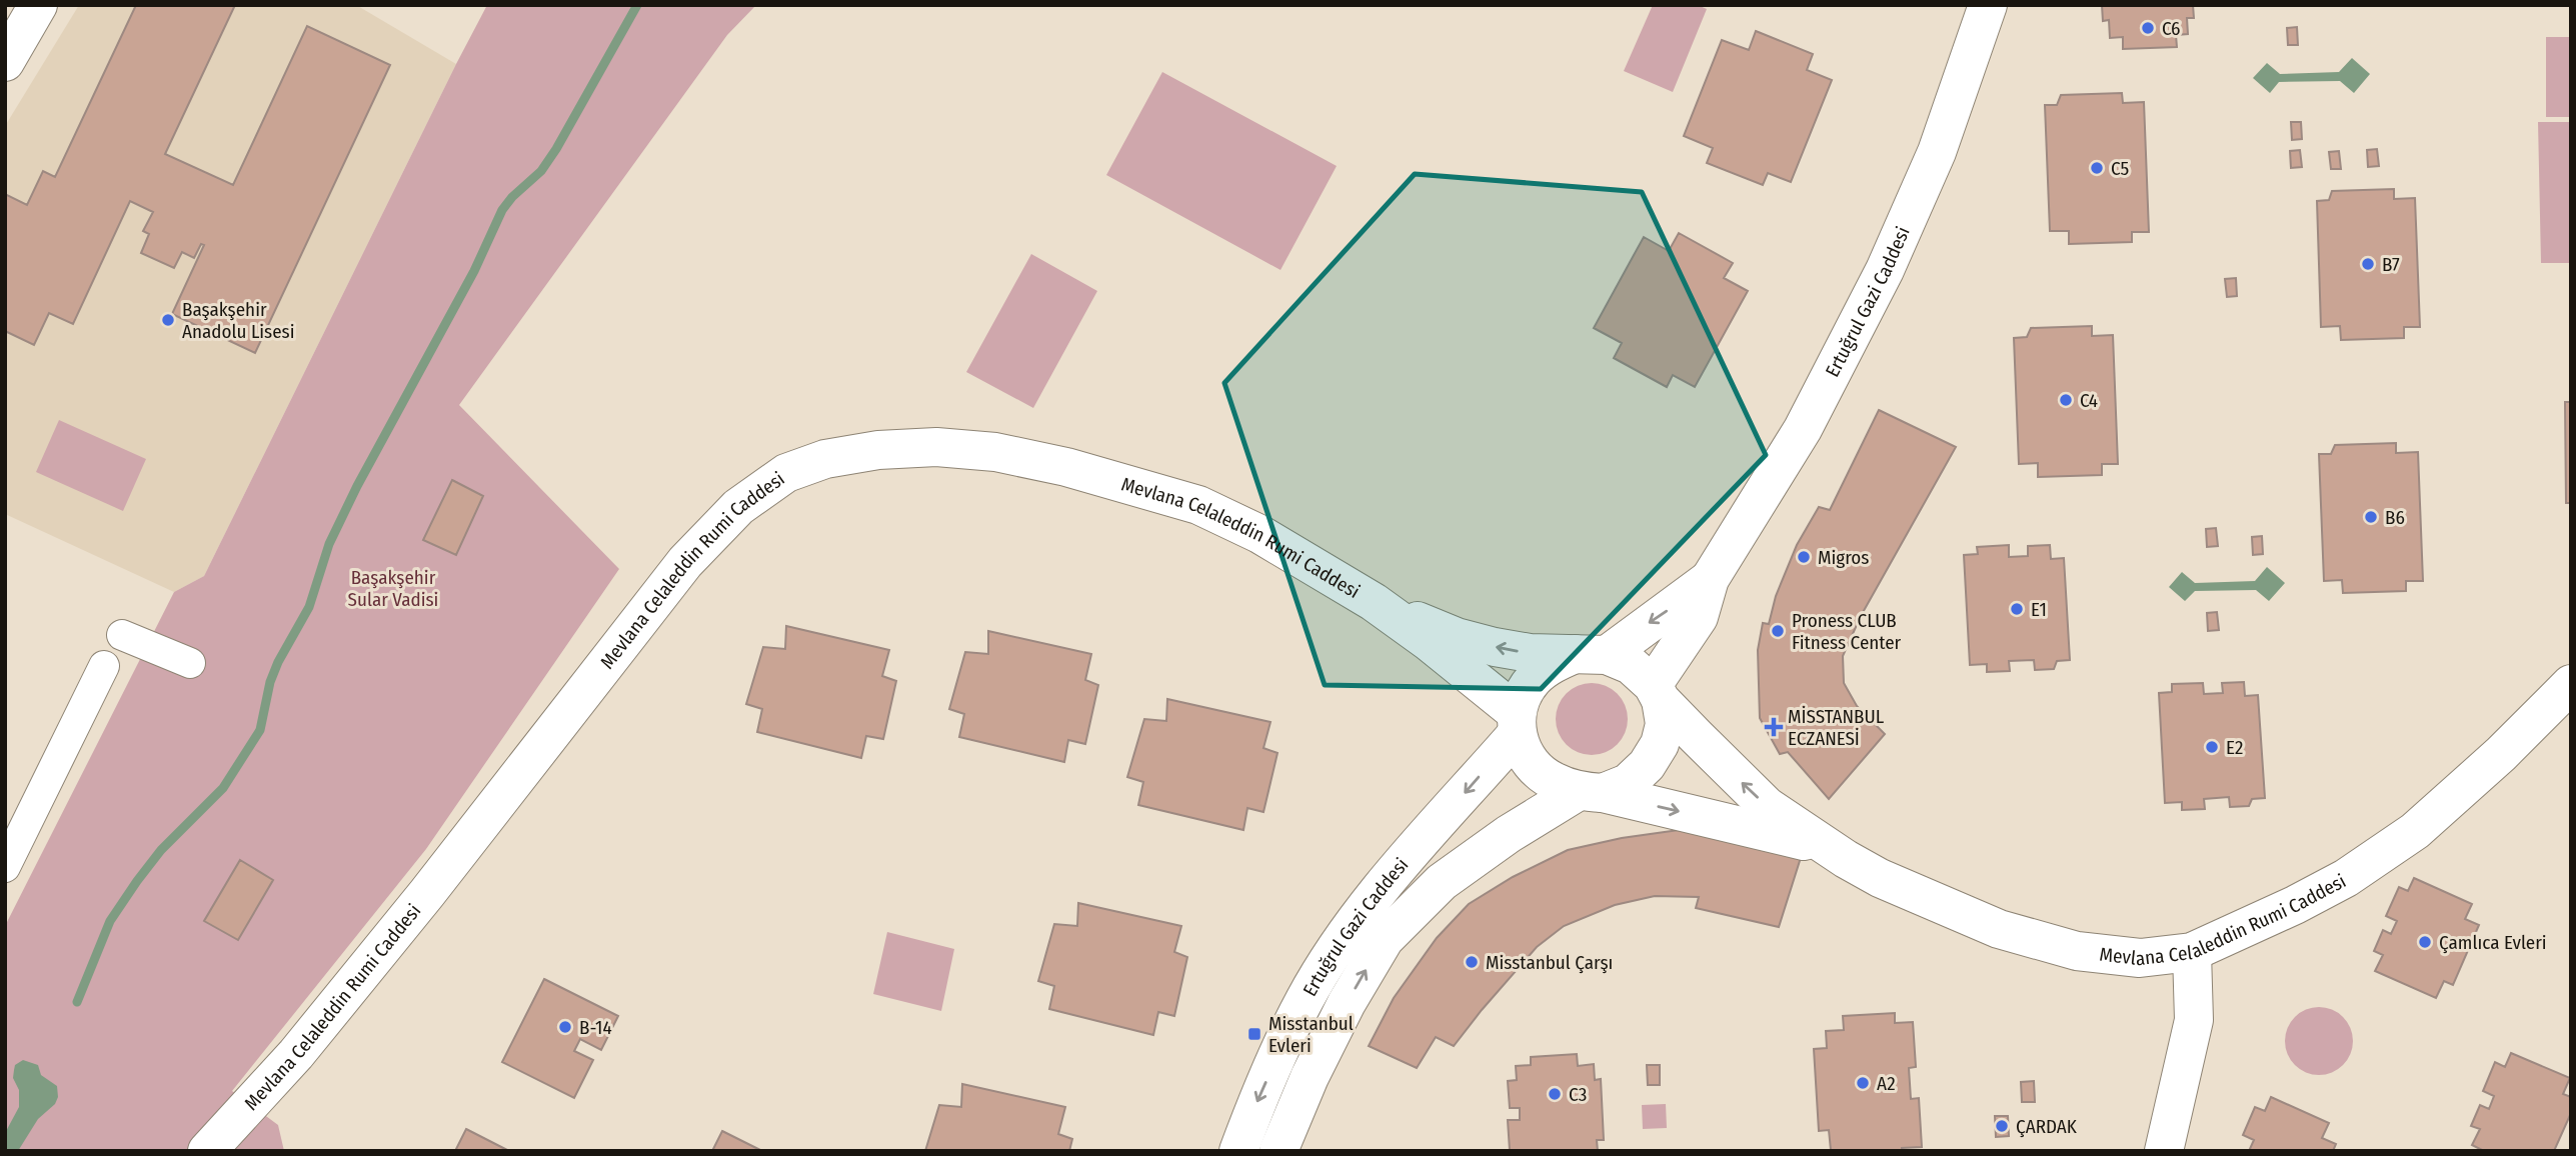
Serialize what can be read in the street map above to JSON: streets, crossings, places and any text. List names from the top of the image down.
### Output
{
  "streets": {
    "street": ["Ertuğrul Gazi Caddesi", "Mevlana Celaleddin Rumi Caddesi"]
  },
  "crossings": [
    ["Ertuğrul Gazi Caddesi", "Mevlana Celaleddin Rumi Caddesi"]
  ],
  "parks": ["Başakşehir Sular Vadisi"],
  "places": {
    "other": [
      "C6",
      "C5",
      "B7",
      "Başakşehir Anadolu Lisesi",
      "C4",
      "B6",
      "Migros",
      "E1",
      "Proness CLUB Fitness Center",
      "E2",
      "Çamlıca Evleri",
      "Misstanbul Çarşı",
      "B-14",
      "A2",
      "C3",
      "ÇARDAK"
    ],
    "health": ["MİSSTANBUL ECZANESİ"],
    "transit": ["Misstanbul Evleri"]
  }
}
